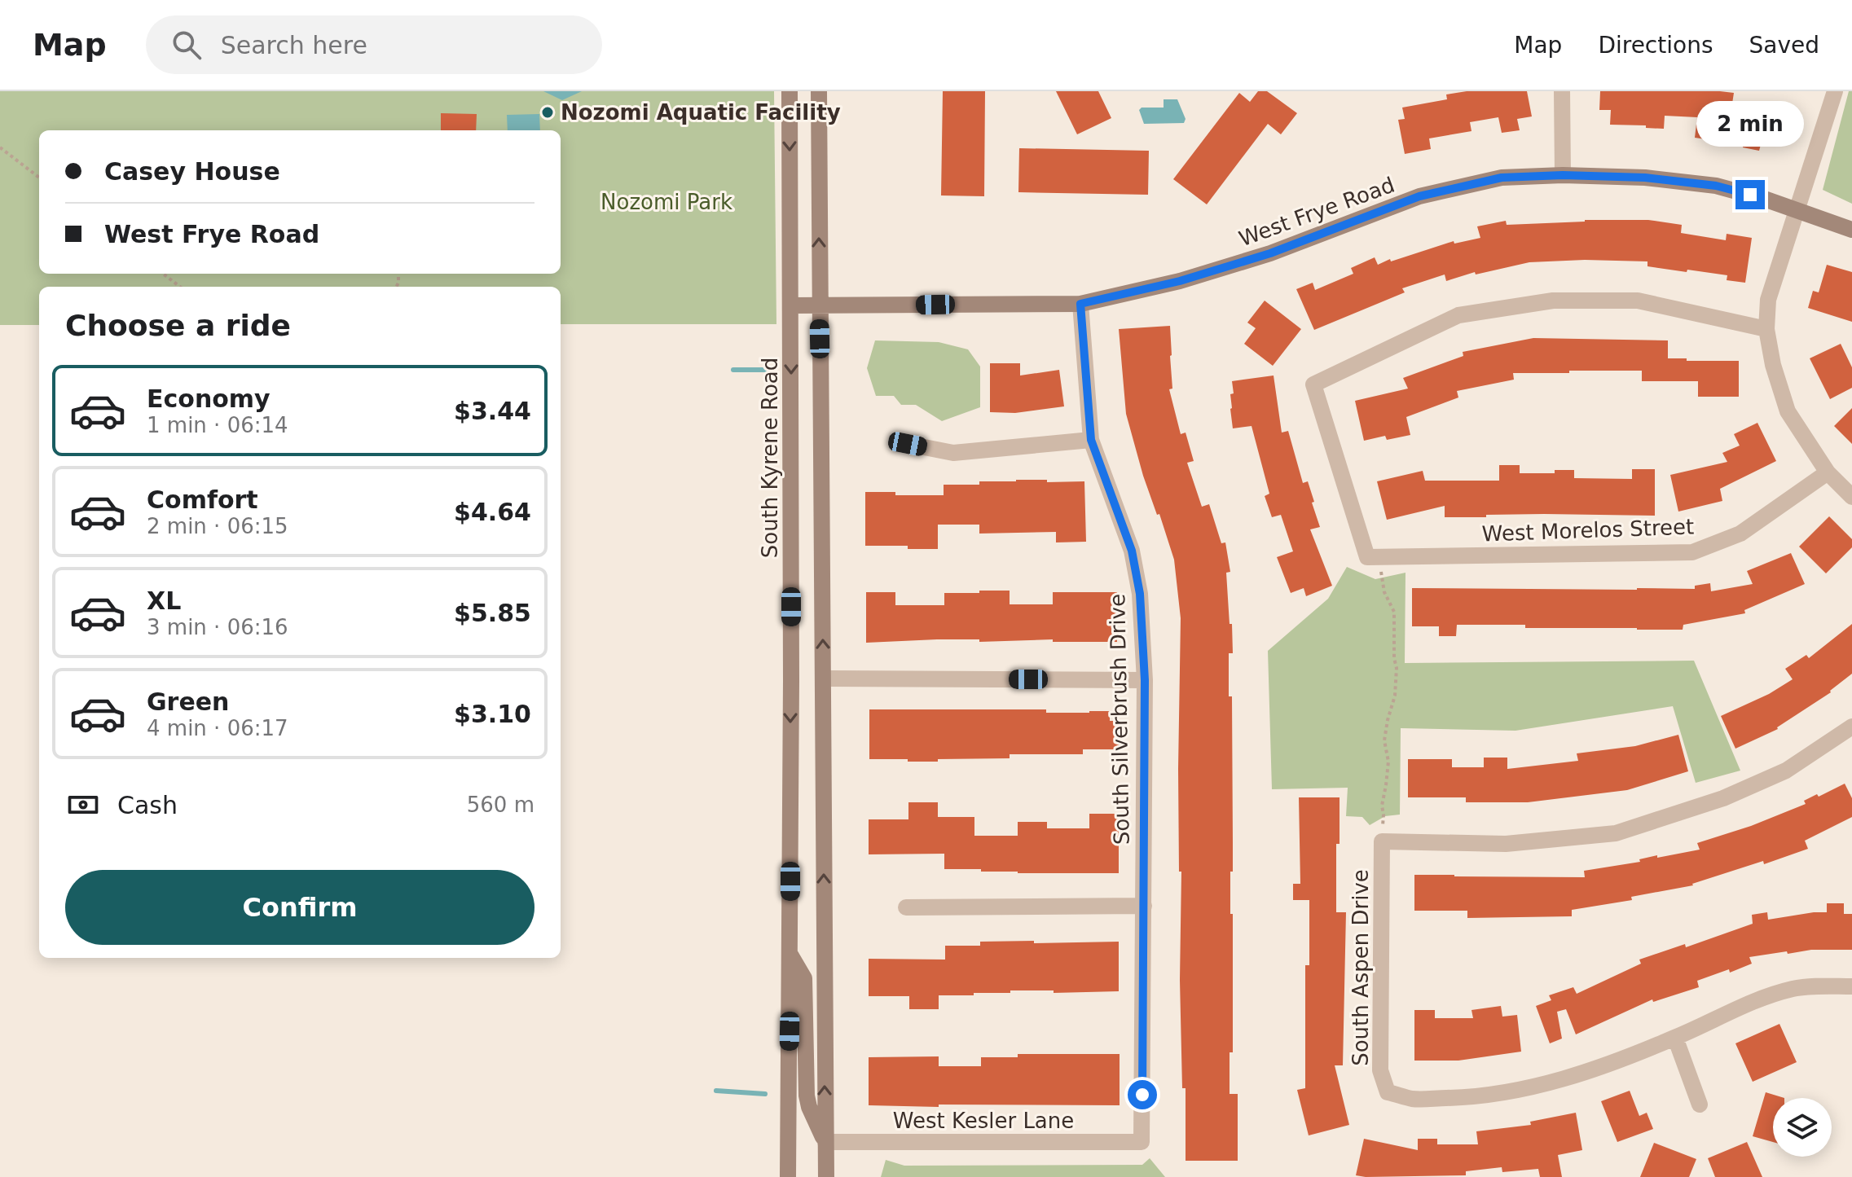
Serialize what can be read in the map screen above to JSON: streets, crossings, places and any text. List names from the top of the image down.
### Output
{
  "streets": {
    "main road": ["West Frye Road", "South Kyrene Road"],
    "street": [
      "West Morelos Street",
      "South Silverbrush Drive",
      "South Aspen Drive",
      "West Kesler Lane"
    ]
  },
  "crossings": [
    ["West Frye Road", "South Kyrene Road"],
    ["West Frye Road", "South Silverbrush Drive"],
    ["South Silverbrush Drive", "West Kesler Lane"]
  ],
  "parks": ["Nozomi Park"],
  "places": ["Nozomi Aquatic Facility"],
  "page": {
    "header": "Map",
    "search": "Search here",
    "nav": ["Map", "Directions", "Saved"],
    "bubble": "2 min",
    "banner": ["Casey House", "West Frye Road"],
    "heading": "Choose a ride",
    "list": [
      {
        "name": "Economy",
        "note": "1 min · 06:14",
        "value": "$3.44"
      },
      {
        "name": "Comfort",
        "note": "2 min · 06:15",
        "value": "$4.64"
      },
      {
        "name": "XL",
        "note": "3 min · 06:16",
        "value": "$5.85"
      },
      {
        "name": "Green",
        "note": "4 min · 06:17",
        "value": "$3.10"
      }
    ],
    "pay": ["Cash", "560 m"],
    "buttons": "Confirm"
  }
}
